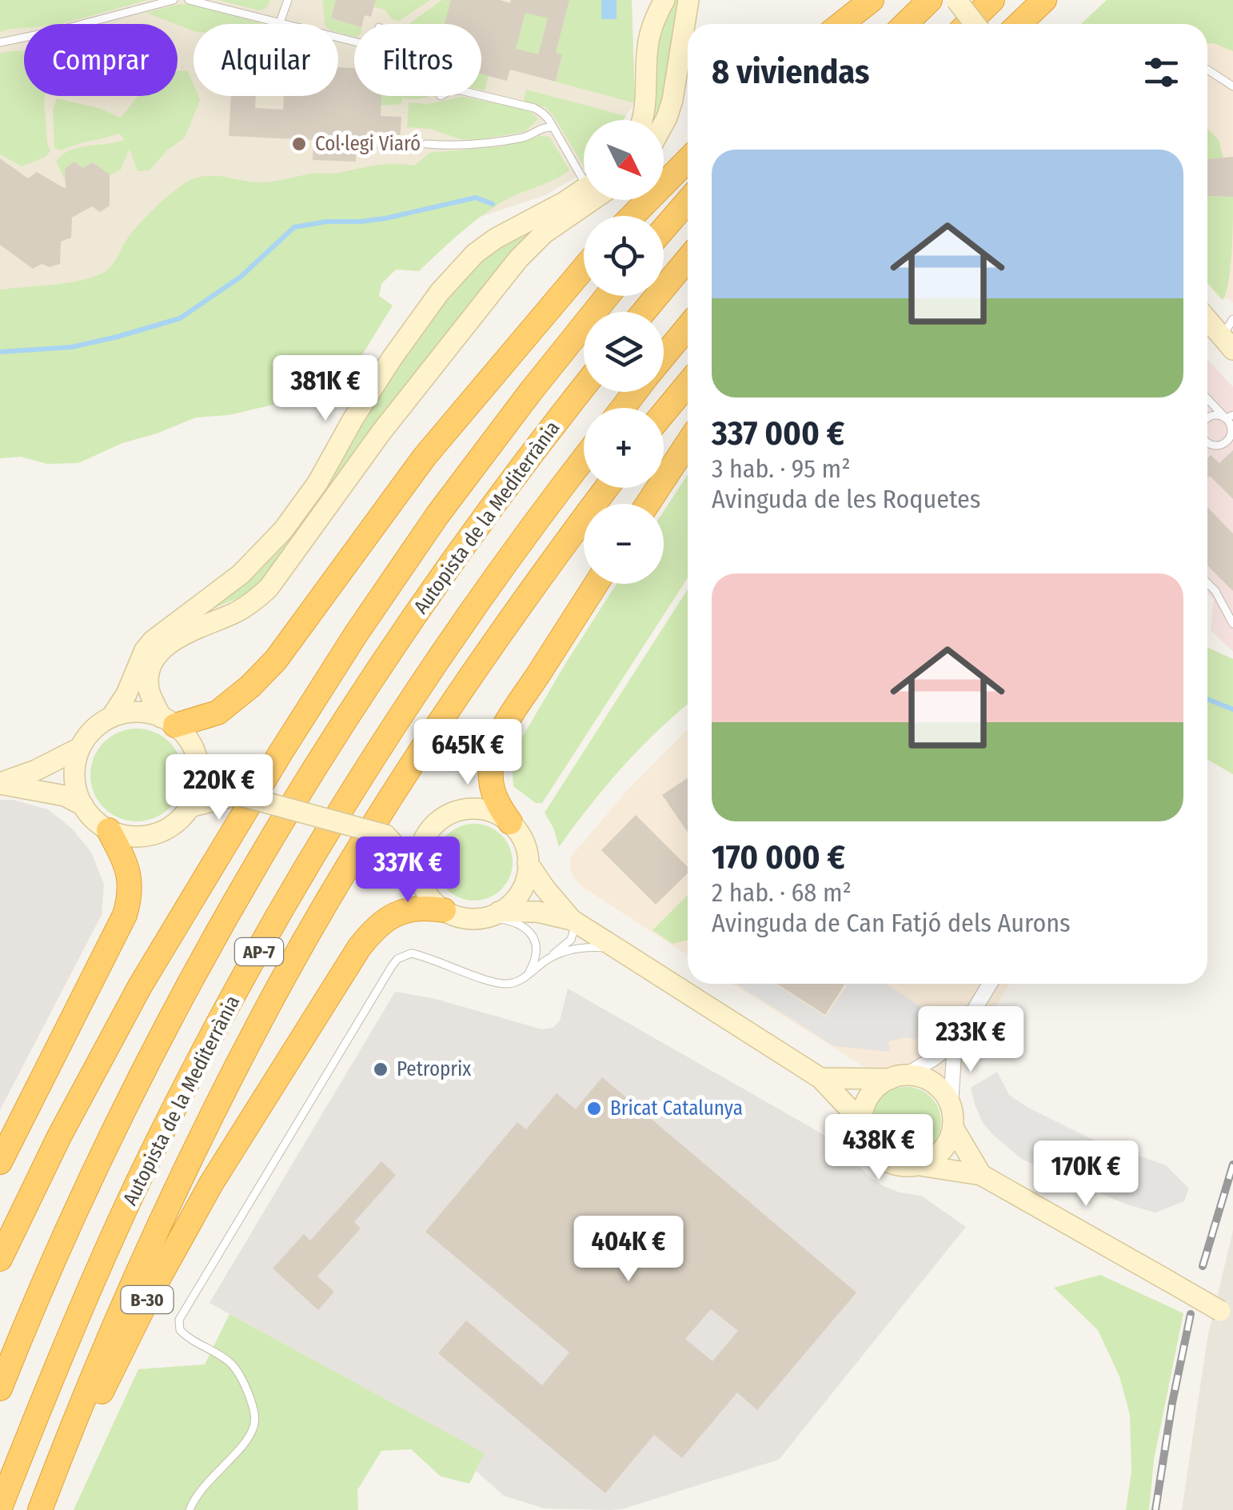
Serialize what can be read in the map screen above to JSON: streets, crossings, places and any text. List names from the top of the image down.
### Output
{
  "streets": {
    "highway": ["Autopista de la Mediterrània", "AP-7", "B-30"]
  },
  "places": ["Col·legi Viaró", "Petroprix", "Bricat Catalunya"],
  "north": "bottom right",
  "page": {
    "chip": ["Comprar", "Alquilar", "Filtros"],
    "heading": "8 viviendas",
    "map_buttons": ["+", "−"],
    "list": [
      {
        "name": "337 000 €",
        "note": "3 hab. · 95 m² · Avinguda de les Roquetes"
      },
      {
        "name": "170 000 €",
        "note": "2 hab. · 68 m² · Avinguda de Can Fatjó dels Aurons"
      }
    ],
    "price": [
      "381K €",
      "645K €",
      "220K €",
      "337K €",
      "233K €",
      "438K €",
      "170K €",
      "404K €"
    ]
  }
}
